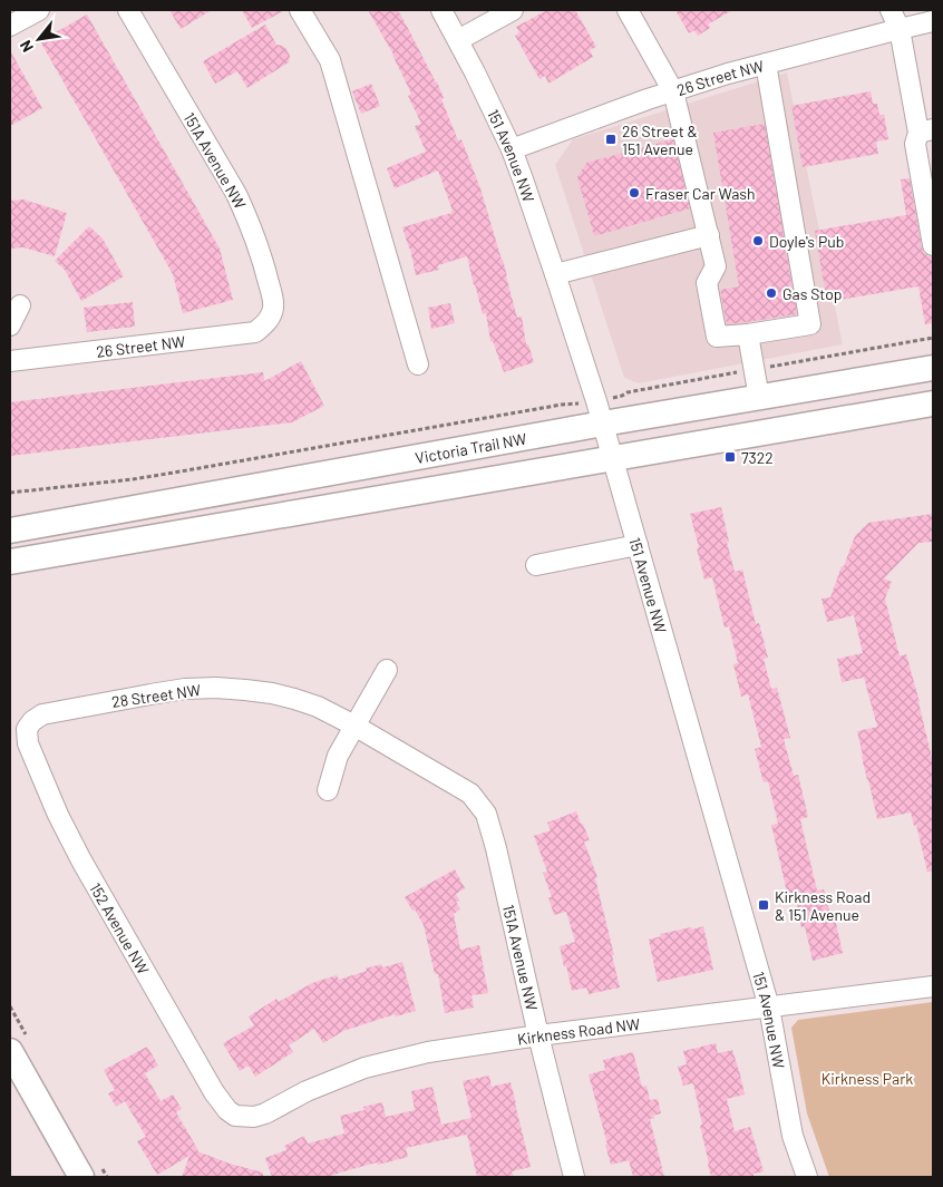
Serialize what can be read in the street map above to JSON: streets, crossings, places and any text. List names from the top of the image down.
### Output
{
  "streets": {
    "main road": ["Victoria Trail NW"],
    "street": [
      "26 Street NW",
      "151 Avenue NW",
      "151A Avenue NW",
      "28 Street NW",
      "152 Avenue NW",
      "Kirkness Road NW"
    ]
  },
  "crossings": [
    ["26 Street NW", "151 Avenue NW"],
    ["26 Street NW", "151A Avenue NW"],
    ["151 Avenue NW", "Victoria Trail NW"],
    ["151 Avenue NW", "Kirkness Road NW"],
    ["151A Avenue NW", "28 Street NW"],
    ["151A Avenue NW", "Kirkness Road NW"],
    ["28 Street NW", "152 Avenue NW"],
    ["152 Avenue NW", "Kirkness Road NW"]
  ],
  "parks": ["Kirkness Park"],
  "places": {
    "transit": ["26 Street & 151 Avenue", "7322", "Kirkness Road & 151 Avenue"],
    "other": ["Fraser Car Wash", "Doyle's Pub", "Gas Stop"]
  },
  "north": "bottom left"
}
